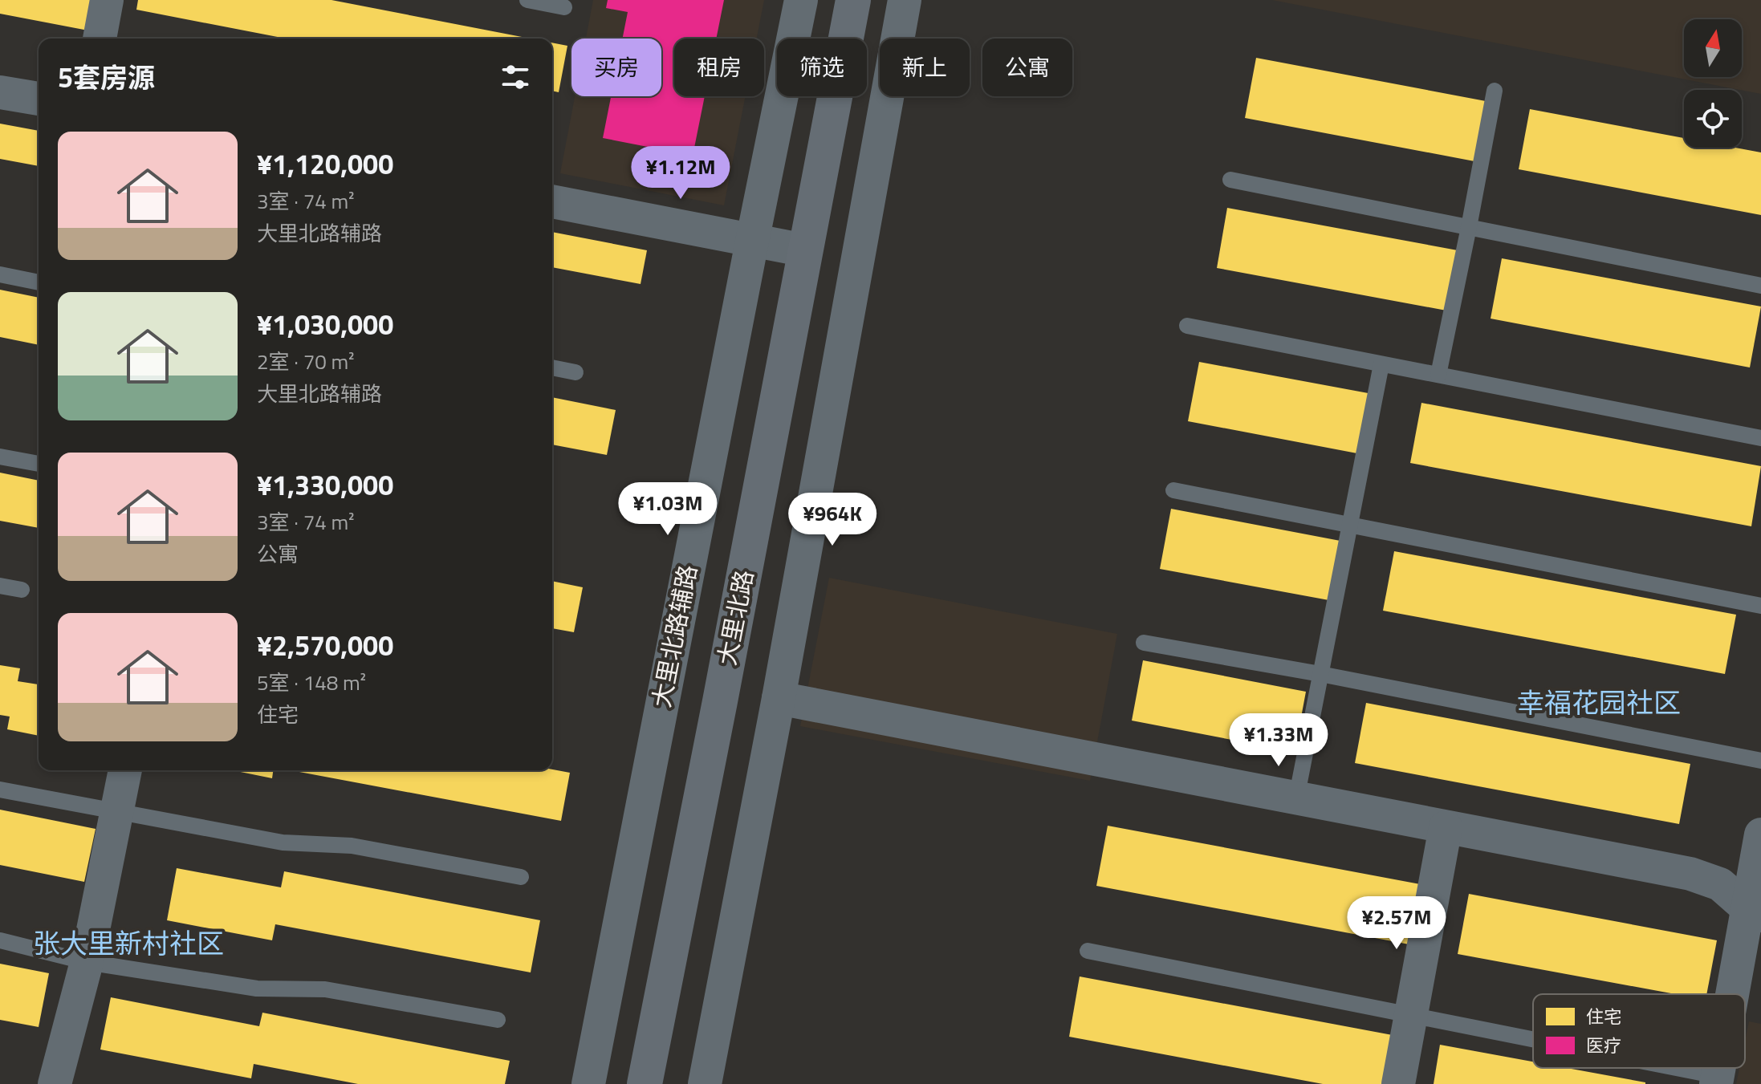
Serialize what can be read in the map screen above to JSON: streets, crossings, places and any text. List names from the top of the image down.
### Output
{
  "streets": {
    "main road": ["大里北路"],
    "street": ["大里北路辅路"]
  },
  "districts": ["幸福花园社区", "张大里新村社区"],
  "legend": ["住宅", "医疗"],
  "north": "top",
  "page": {
    "chip": [
      "买房",
      "租房",
      "筛选",
      "新上",
      "公寓"
    ],
    "heading": "5套房源",
    "list": [
      {
        "name": "¥1,120,000",
        "note": "3室 · 74 m² · 大里北路辅路"
      },
      {
        "name": "¥1,030,000",
        "note": "2室 · 70 m² · 大里北路辅路"
      },
      {
        "name": "¥1,330,000",
        "note": "3室 · 74 m² · 公寓"
      },
      {
        "name": "¥2,570,000",
        "note": "5室 · 148 m² · 住宅"
      }
    ],
    "price": [
      "¥1.12M",
      "¥1.03M",
      "¥964K",
      "¥1.33M",
      "¥2.57M"
    ]
  }
}
